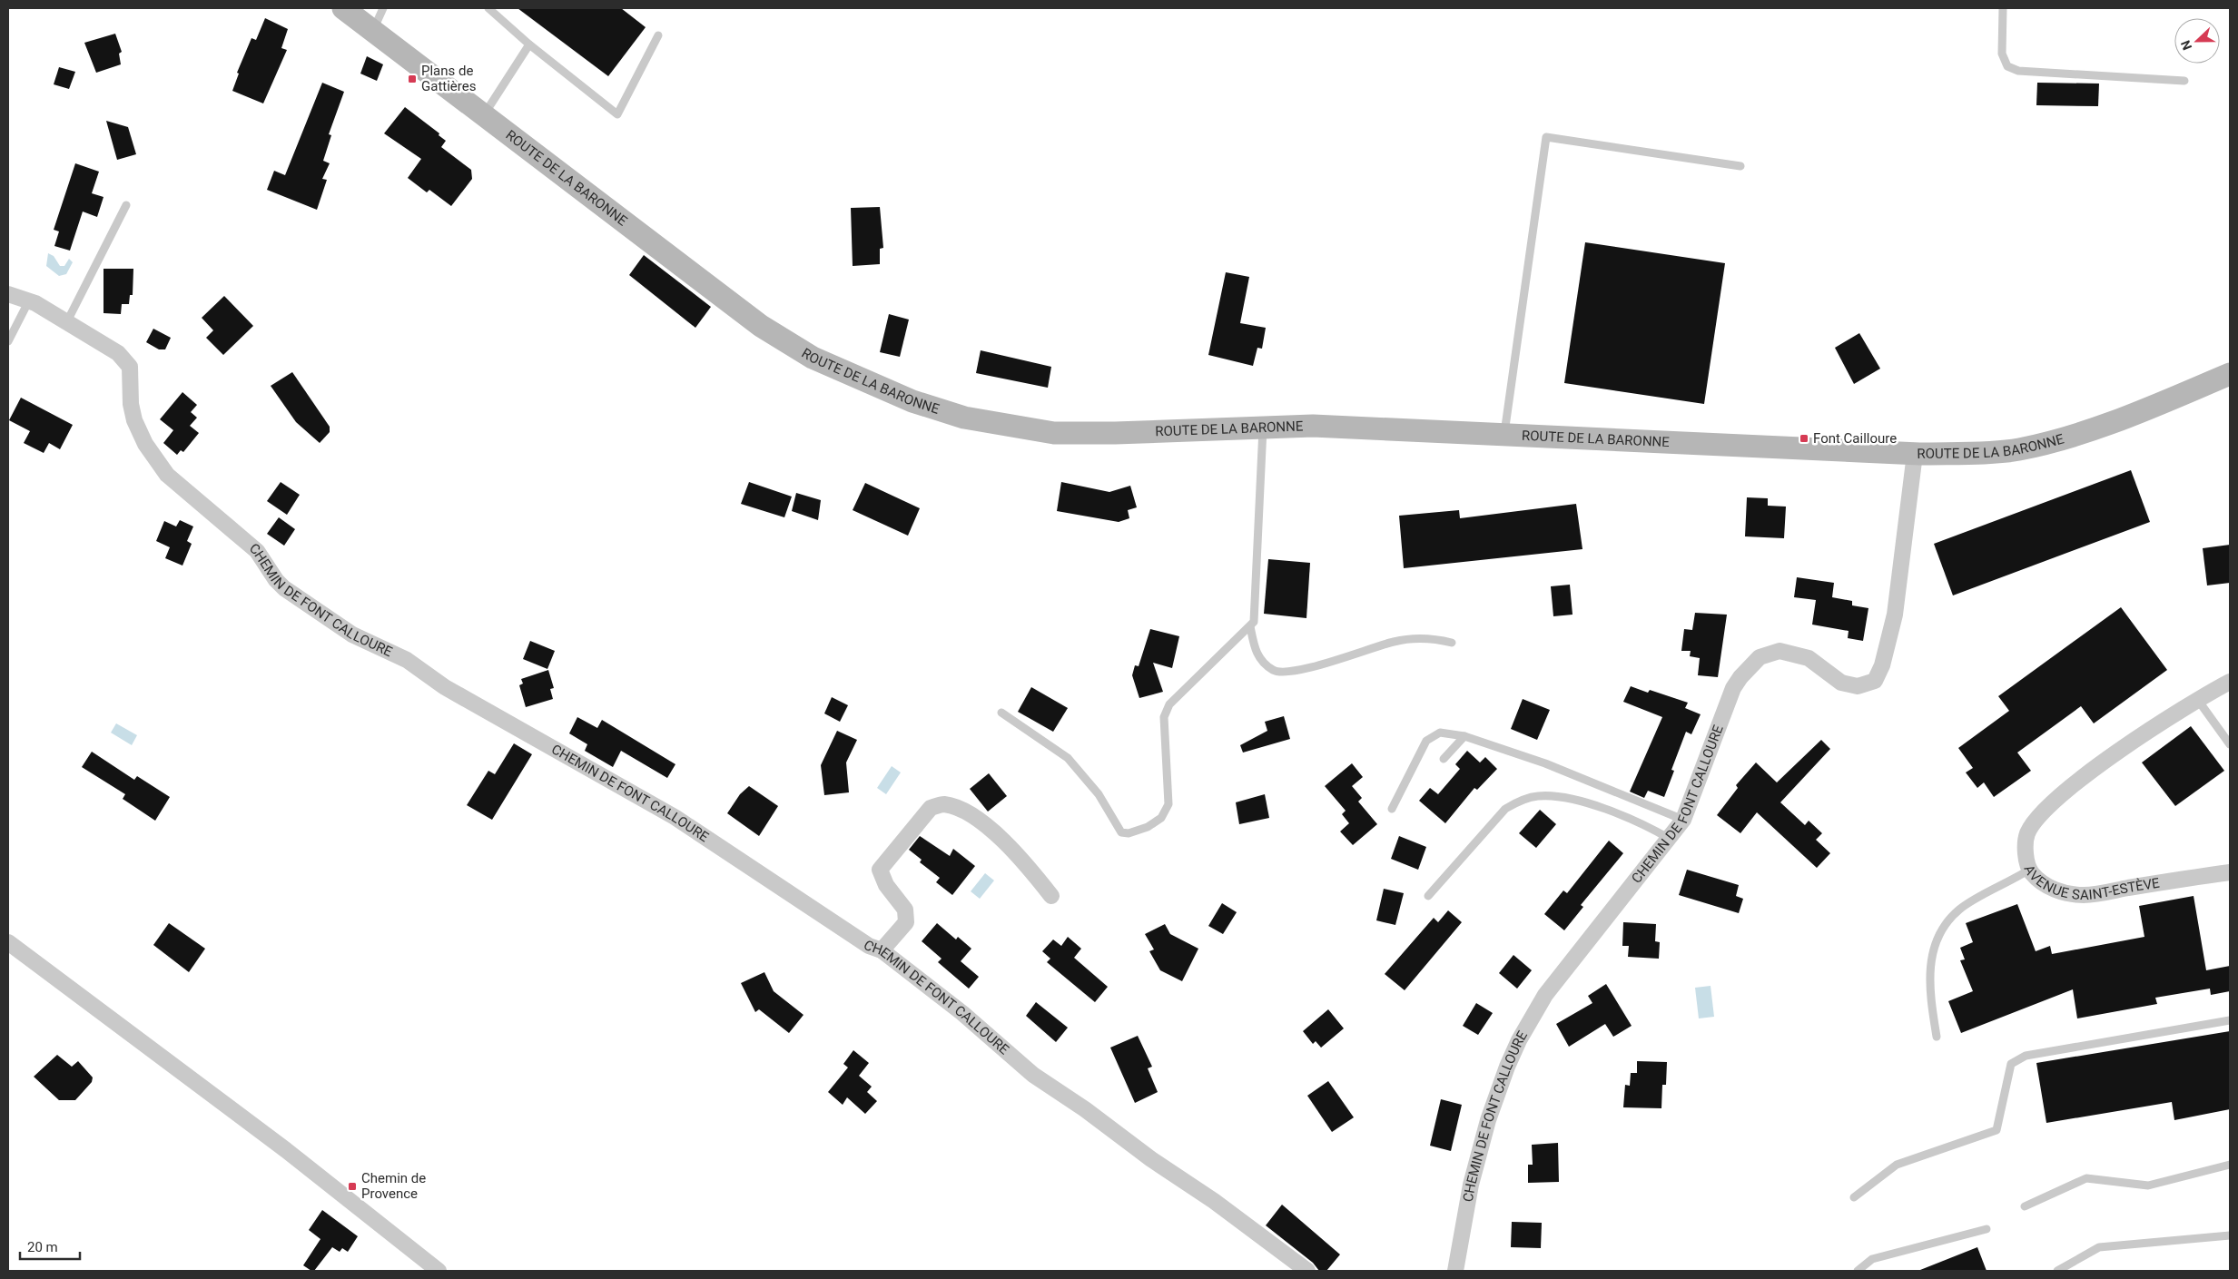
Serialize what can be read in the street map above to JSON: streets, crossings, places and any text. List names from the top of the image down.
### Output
{
  "streets": {
    "main road": ["ROUTE DE LA BARONNE"],
    "street": ["CHEMIN DE FONT CALLOURE", "AVENUE SAINT-ESTÈVE"]
  },
  "crossings": [
    ["ROUTE DE LA BARONNE", "CHEMIN DE FONT CALLOURE"]
  ],
  "places": {
    "transit": ["Plans de Gattières", "Font Cailloure", "Chemin de Provence"]
  },
  "scale_bar": "20 m",
  "north": "left"
}
